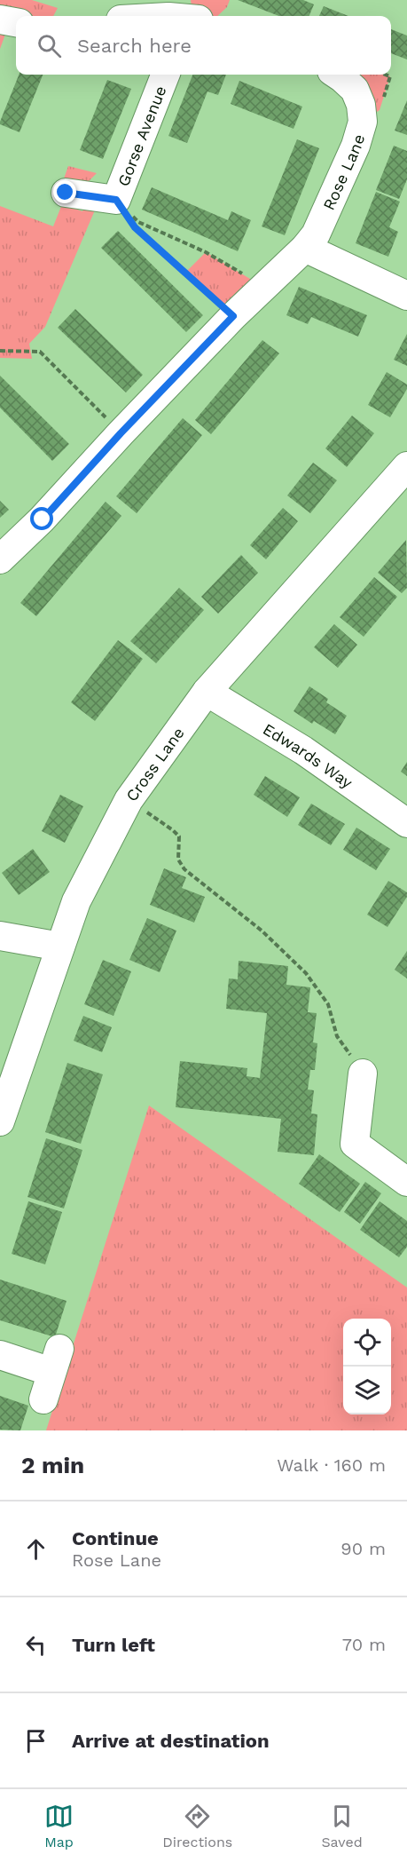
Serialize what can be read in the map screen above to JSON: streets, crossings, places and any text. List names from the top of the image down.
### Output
{
  "streets": {
    "street": [
      "Gorse Avenue",
      "Rose Lane",
      "Edwards Way",
      "Cross Lane"
    ]
  },
  "crossings": [
    ["Edwards Way", "Cross Lane"]
  ],
  "page": {
    "search": "Search here",
    "heading": ["2 min", "Walk · 160 m"],
    "list": [
      ["Continue", "Rose Lane", "90 m"],
      ["Turn left", "70 m"],
      "Arrive at destination"
    ],
    "nav": ["Map", "Directions", "Saved"]
  }
}
